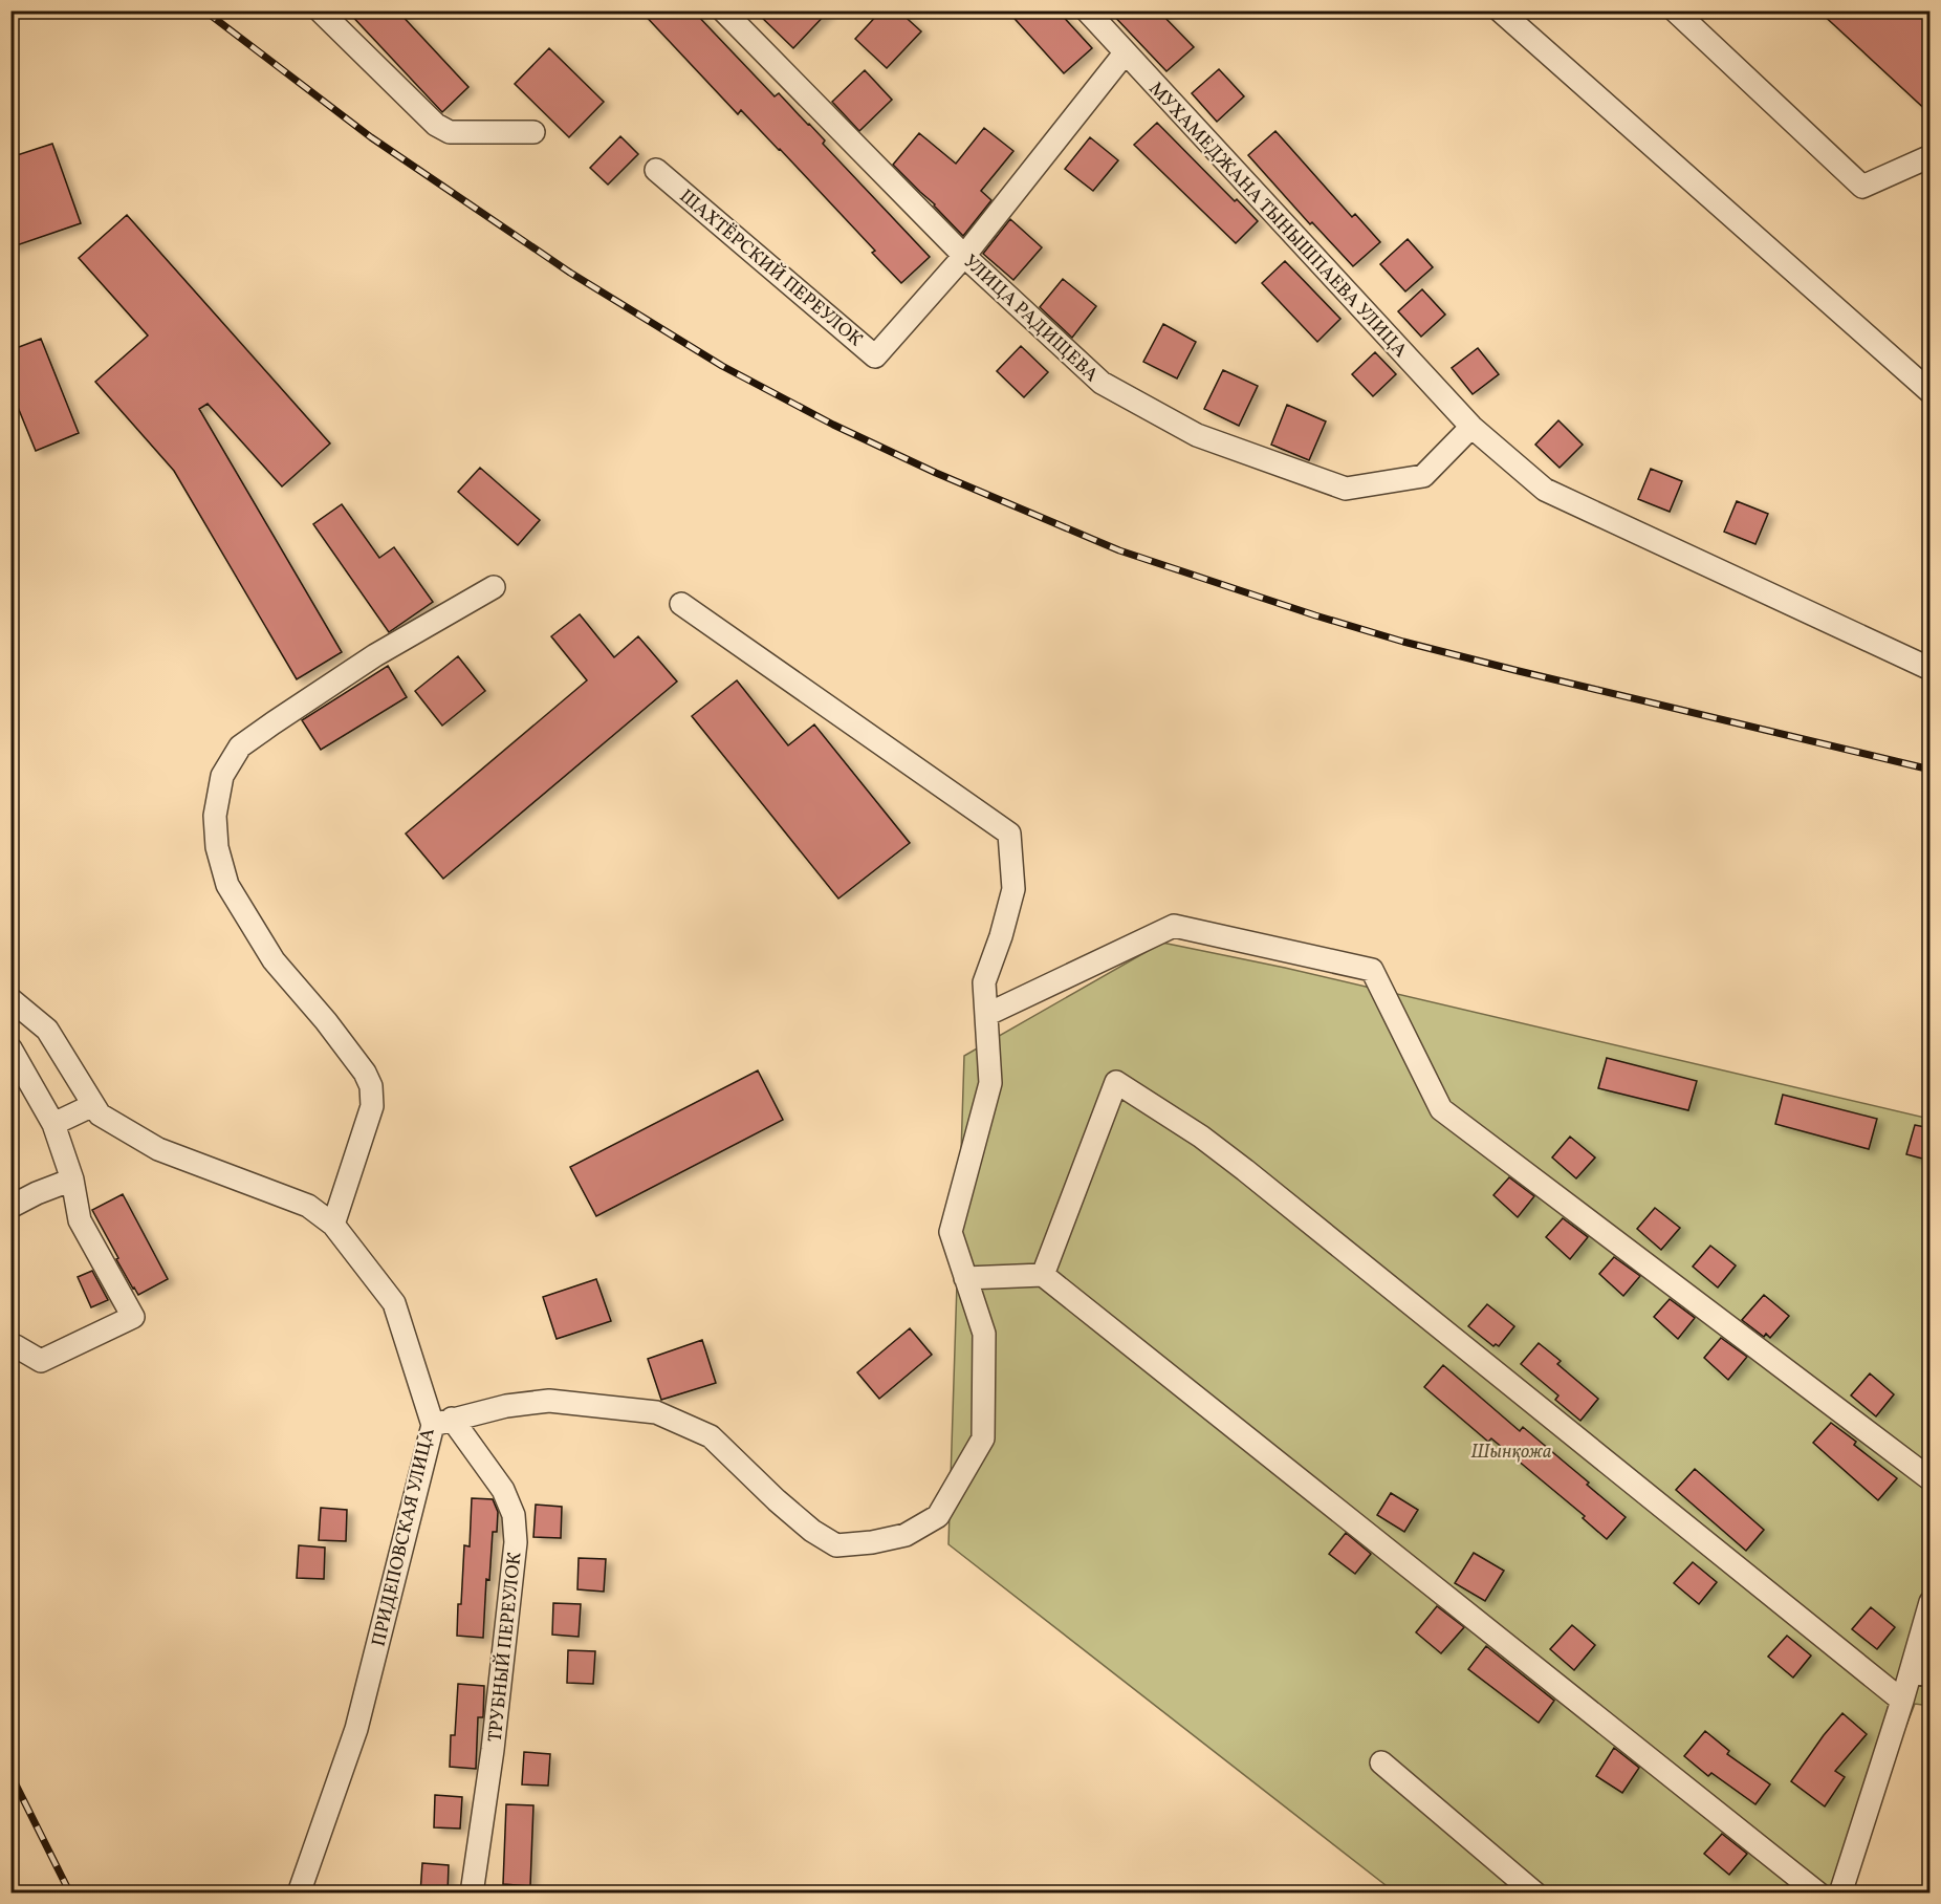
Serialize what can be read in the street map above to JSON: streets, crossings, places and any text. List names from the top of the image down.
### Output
{
  "streets": {
    "street": [
      "МУХАМЕДЖАНА ТЫНЫШПАЕВА УЛИЦА",
      "ШАХТЁРСКИЙ ПЕРЕУЛОК",
      "УЛИЦА РАДИЩЕВА",
      "ПРИДЕПОВСКАЯ УЛИЦА",
      "ТРУБНЫЙ ПЕРЕУЛОК"
    ]
  },
  "crossings": [
    ["МУХАМЕДЖАНА ТЫНЫШПАЕВА УЛИЦА", "ШАХТЁРСКИЙ ПЕРЕУЛОК"],
    ["МУХАМЕДЖАНА ТЫНЫШПАЕВА УЛИЦА", "УЛИЦА РАДИЩЕВА"],
    ["ШАХТЁРСКИЙ ПЕРЕУЛОК", "УЛИЦА РАДИЩЕВА"],
    ["ПРИДЕПОВСКАЯ УЛИЦА", "ТРУБНЫЙ ПЕРЕУЛОК"]
  ],
  "parks": ["Шынқожа"]
}
